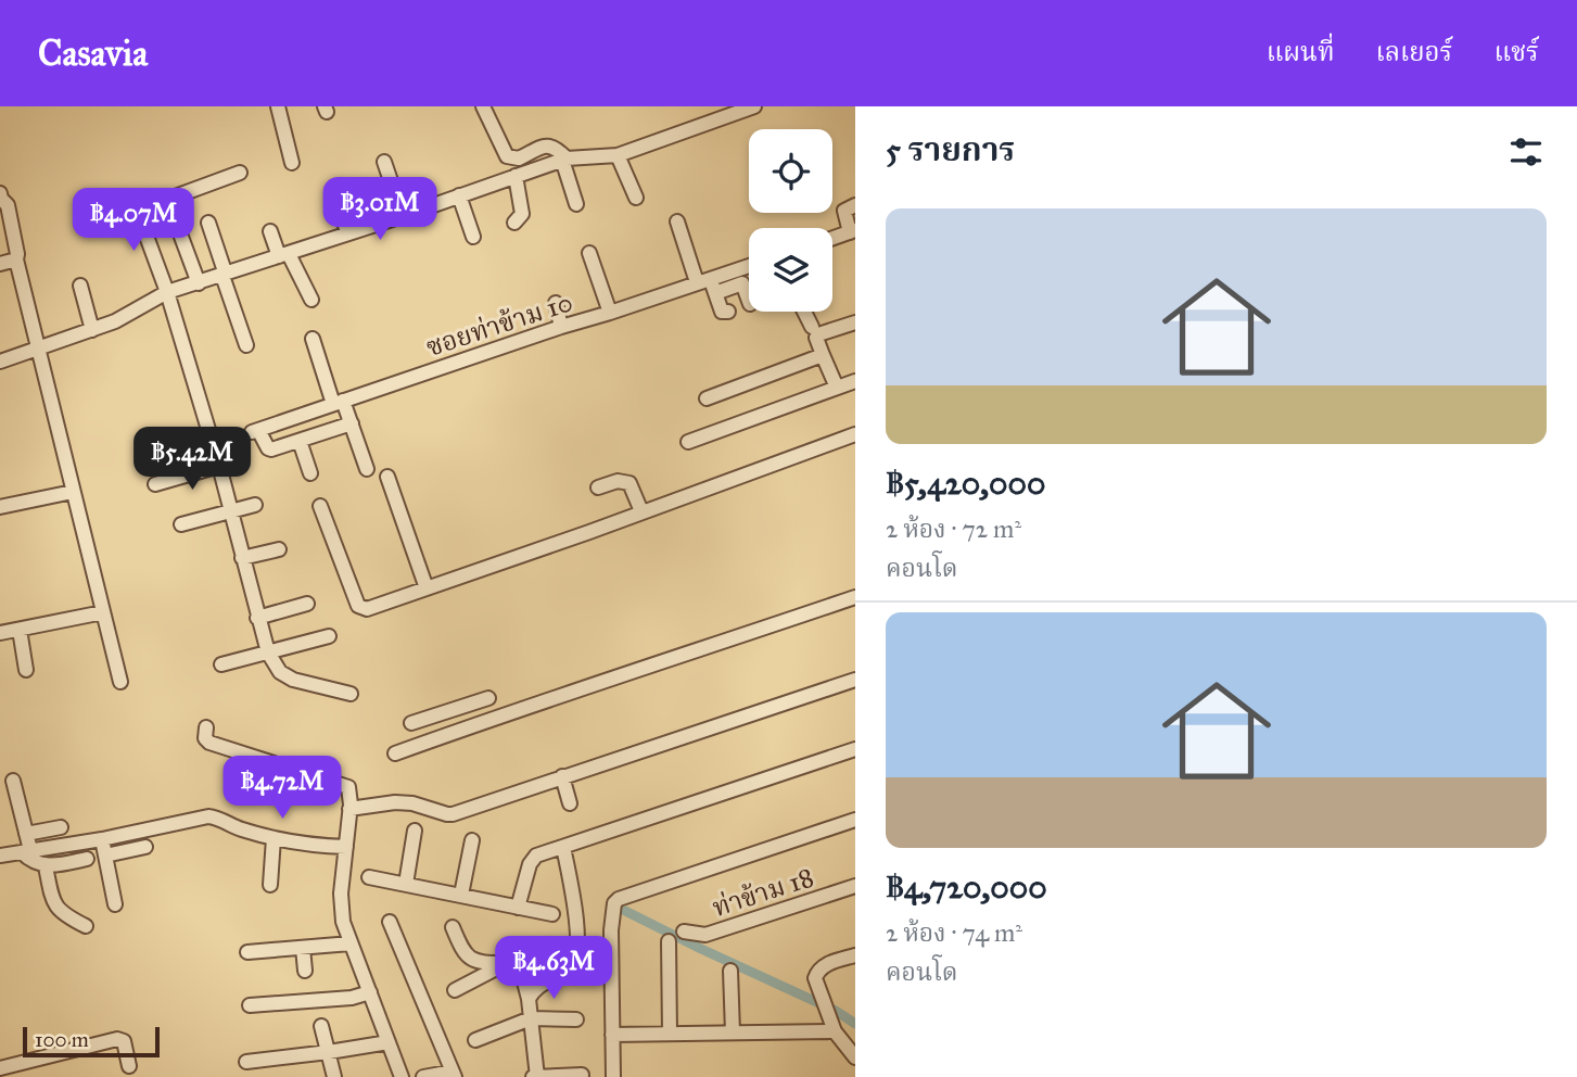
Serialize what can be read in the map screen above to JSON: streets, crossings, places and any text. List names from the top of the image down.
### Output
{
  "streets": {
    "street": ["ซอยท่าข้าม 10", "ท่าข้าม 18"]
  },
  "scale_bar": "100 m",
  "page": {
    "header": "Casavia",
    "nav": ["แผนที่", "เลเยอร์", "แชร์"],
    "heading": "5 รายการ",
    "price": [
      "฿3.01M",
      "฿4.07M",
      "฿5.42M",
      "฿4.72M",
      "฿4.63M"
    ],
    "list": [
      {
        "name": "฿5,420,000",
        "note": "2 ห้อง · 72 m² · คอนโด"
      },
      {
        "name": "฿4,720,000",
        "note": "2 ห้อง · 74 m² · คอนโด"
      }
    ],
    "scale": "100 m"
  }
}
